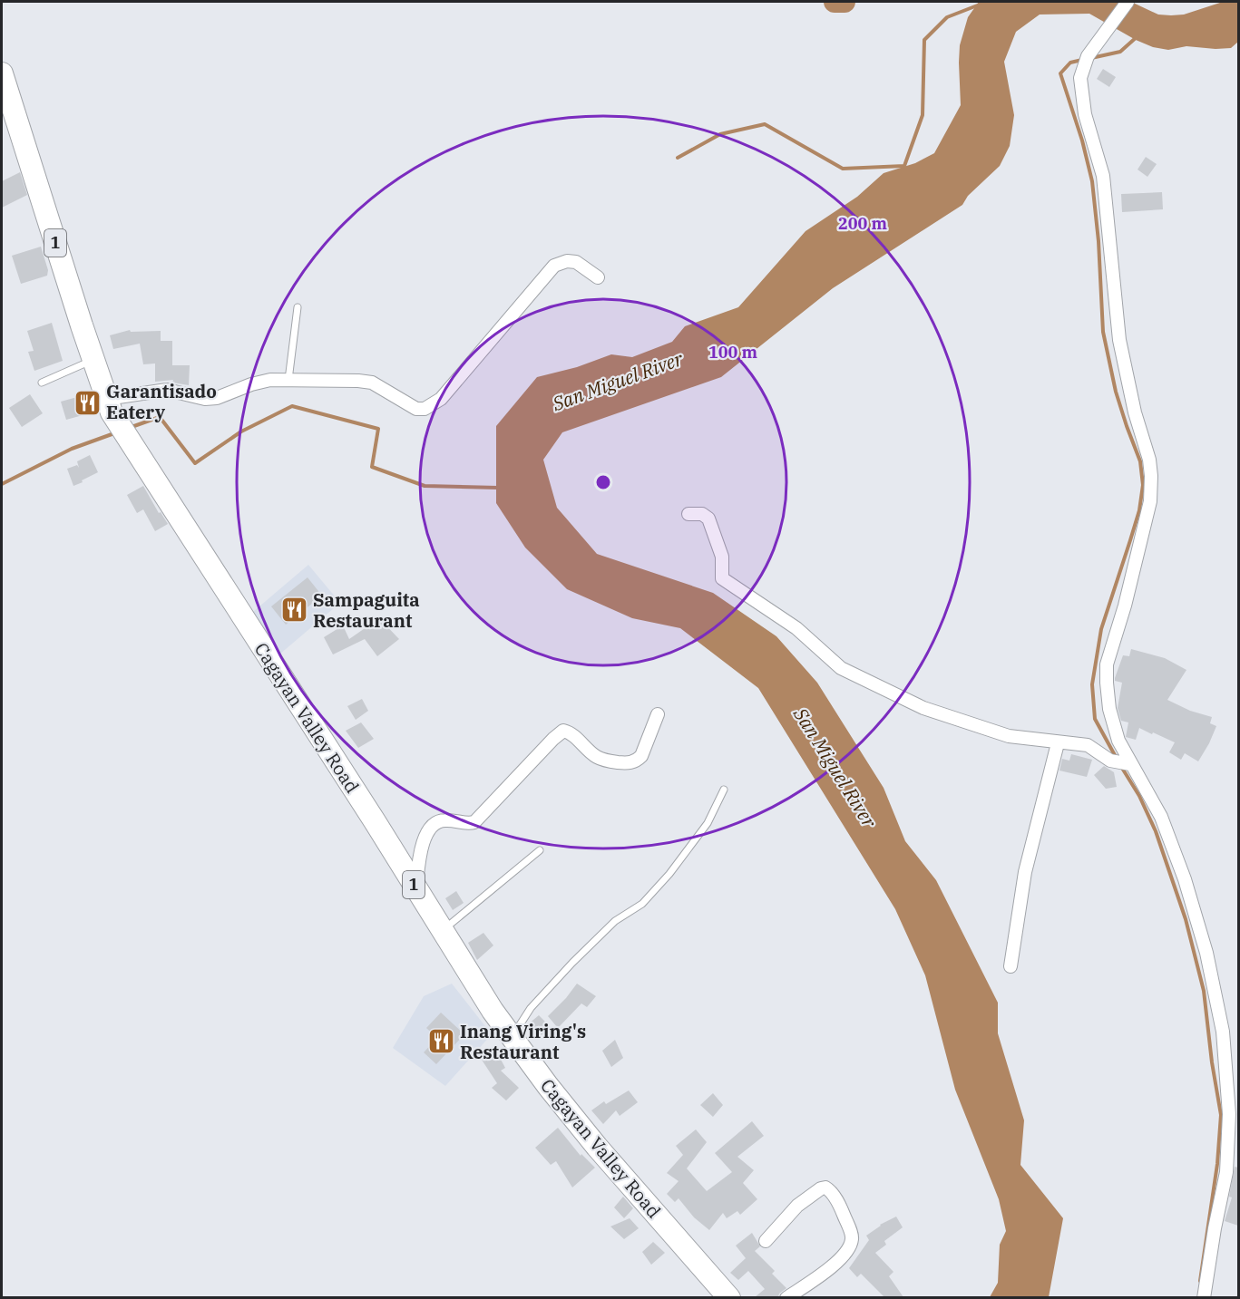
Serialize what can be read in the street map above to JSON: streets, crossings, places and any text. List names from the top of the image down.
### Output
{
  "streets": {
    "highway": ["1", "Cagayan Valley Road"]
  },
  "water": ["San Miguel River"],
  "places": {
    "restaurant": ["Garantisado Eatery", "Sampaguita Restaurant", "Inang Viring's Restaurant"]
  },
  "rings": ["200 m", "100 m"]
}
